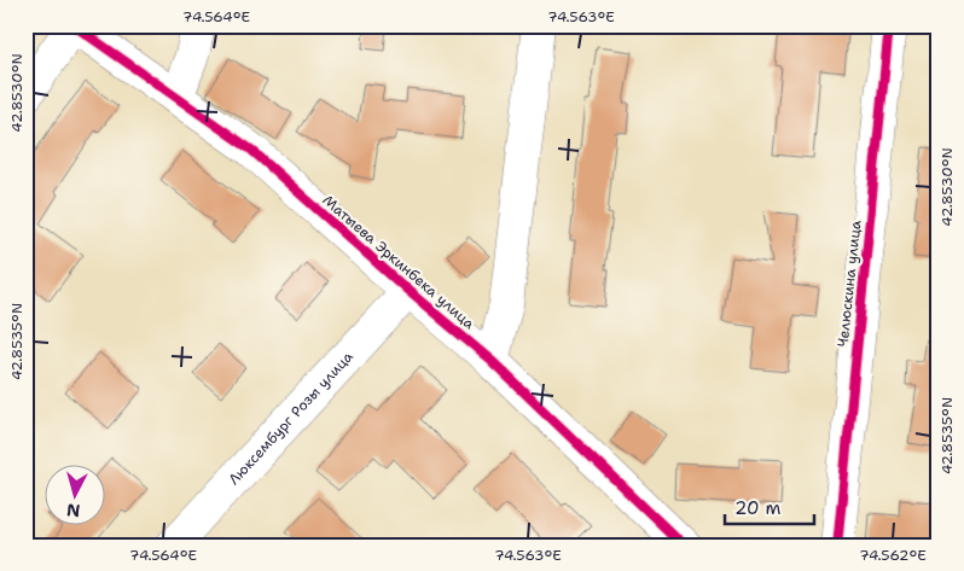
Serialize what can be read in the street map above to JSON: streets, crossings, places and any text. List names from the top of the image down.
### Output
{
  "streets": {
    "street": ["Матыева Эркинбека улица", "Челюскина улица", "Люксембург Розы улица"]
  },
  "crossings": [
    ["Матыева Эркинбека улица", "Люксембург Розы улица"]
  ],
  "scale_bar": "20 m",
  "north": "bottom",
  "coordinates": [
    "74.564°E",
    "74.563°E",
    "42.8530°N",
    "42.8535°N",
    "74.562°E"
  ]
}
